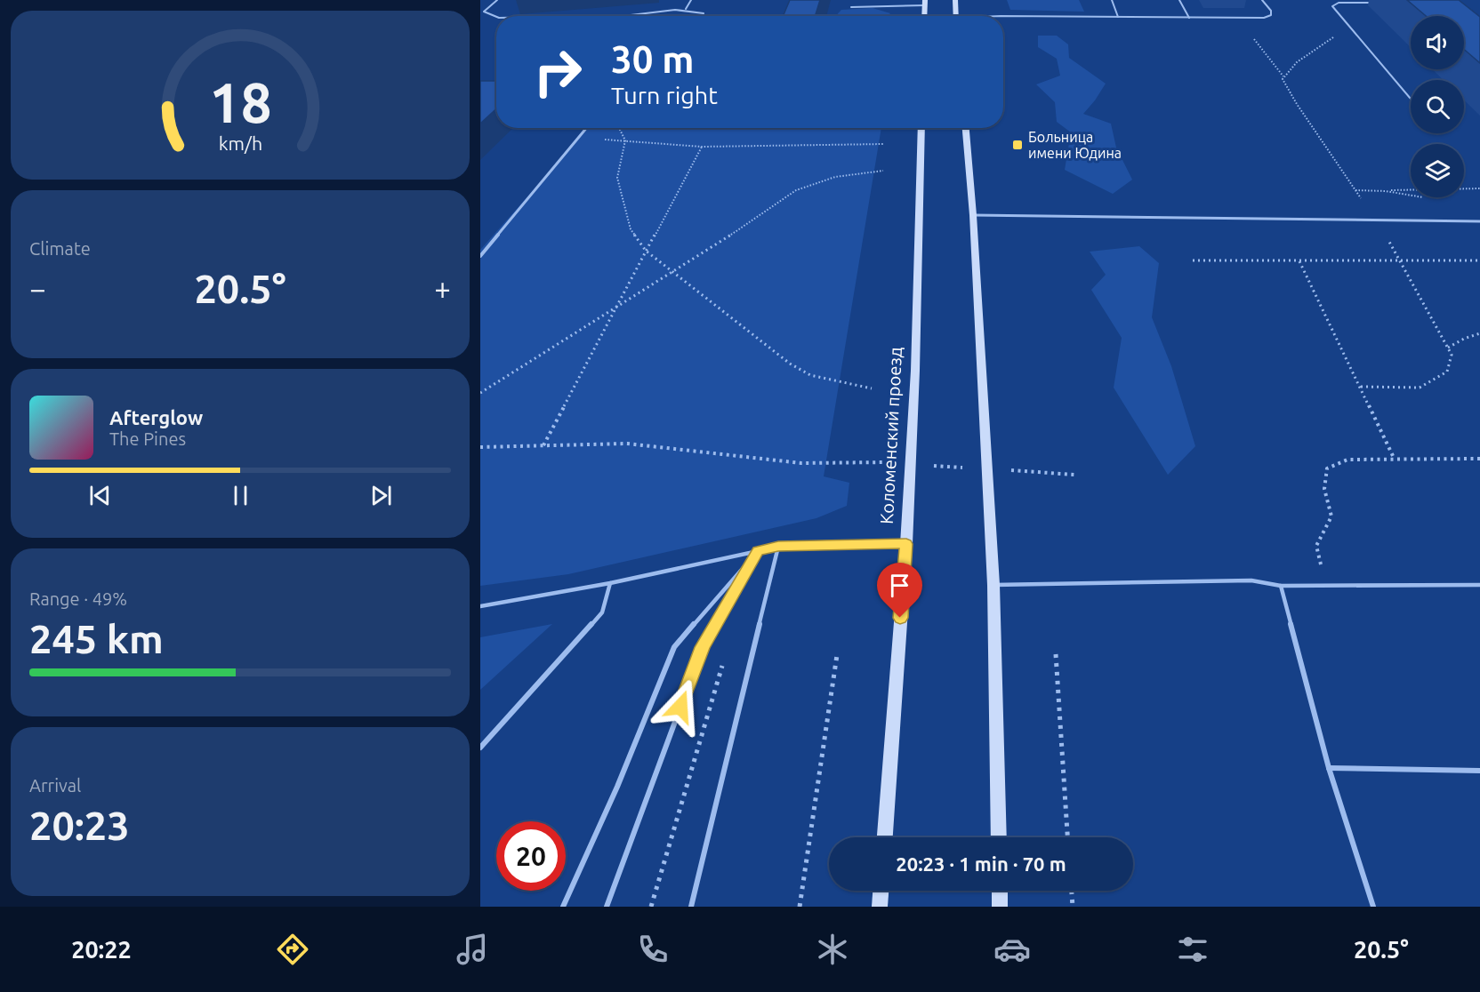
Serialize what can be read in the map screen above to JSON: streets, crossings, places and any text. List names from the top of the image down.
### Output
{
  "streets": {
    "main road": ["Коломенский проезд"]
  },
  "places": {
    "transit": ["Больница имени Юдина"]
  },
  "page": {
    "turn": ["30 m", "Turn right"],
    "tile": [
      "Climate",
      ["Range · 49%", "245 km"],
      ["Arrival", "20:23"]
    ],
    "heat": ["−", "20.5°", "+"],
    "song": ["Afterglow", "The Pines"],
    "limit": "20",
    "trip": "20:23 · 1 min · 70 m",
    "tabs": ["20:22", "20.5°"],
    "gauge": ["18", "km/h"]
  }
}
